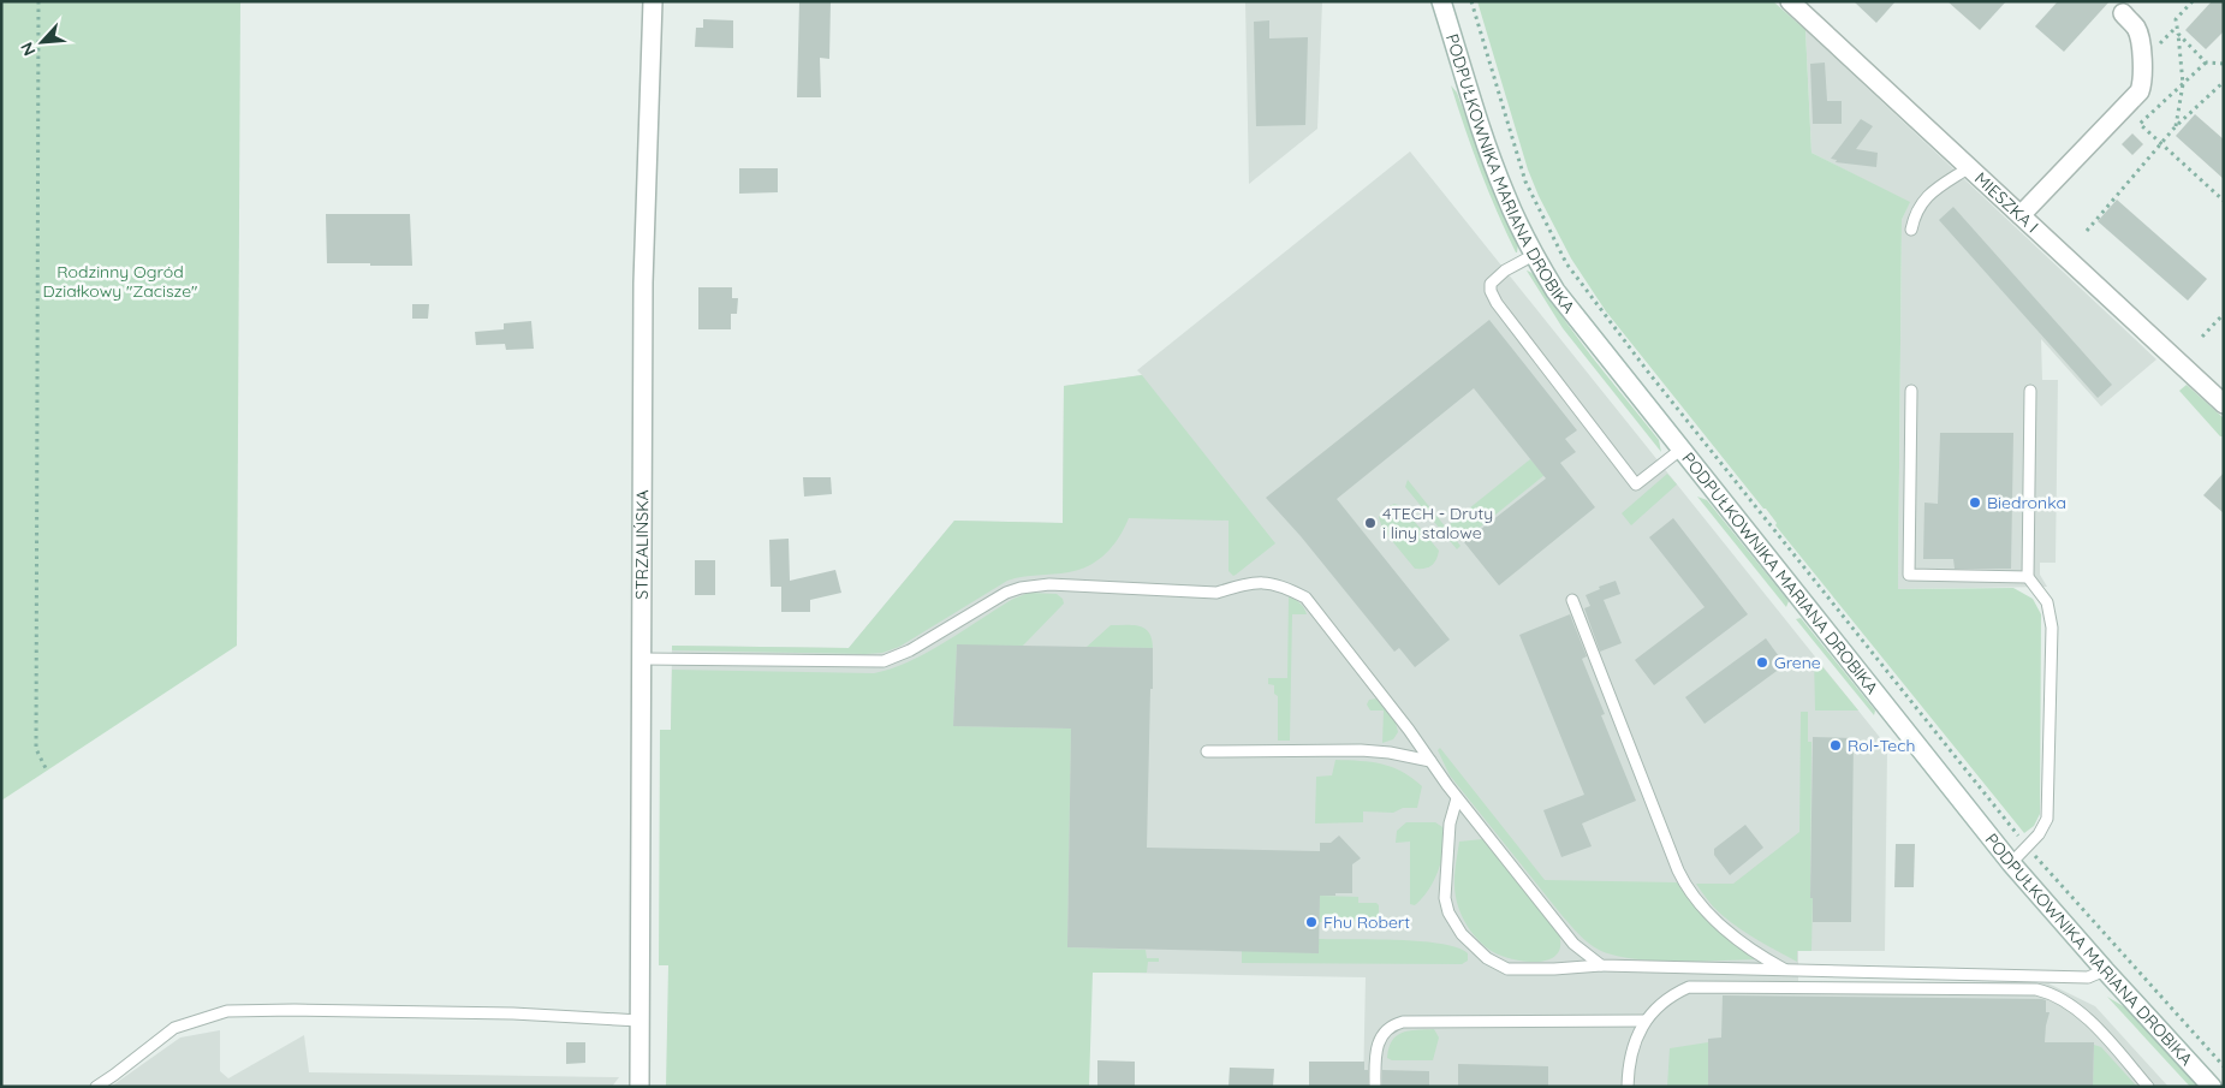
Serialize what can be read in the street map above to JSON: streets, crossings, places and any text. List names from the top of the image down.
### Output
{
  "streets": {
    "street": ["PODPUŁKOWNIKA MARIANA DROBIKA", "MIESZKA I", "STRZALIŃSKA"]
  },
  "parks": ["Rodzinny Ogród Działkowy \"Zacisze\""],
  "places": [
    "Biedronka",
    "4TECH - Druty i liny stalowe",
    "Grene",
    "Rol-Tech",
    "Fhu Robert"
  ],
  "north": "bottom left"
}
